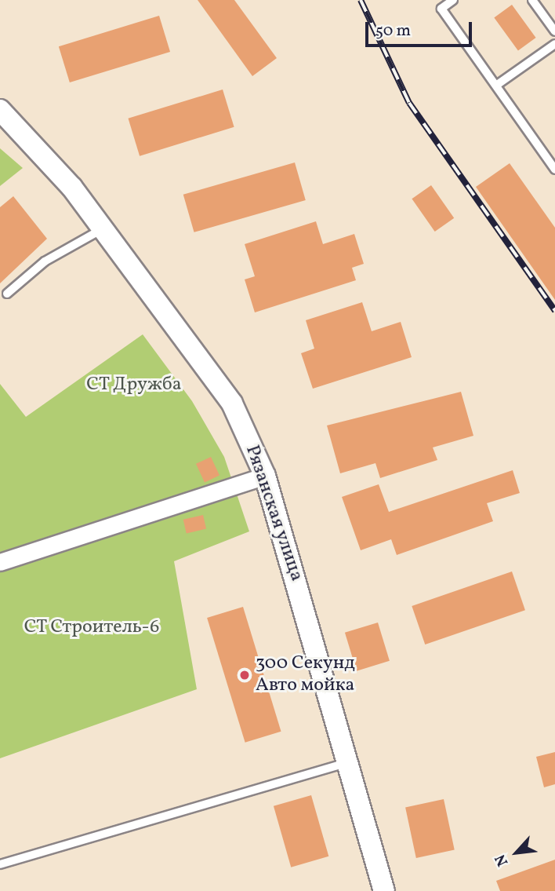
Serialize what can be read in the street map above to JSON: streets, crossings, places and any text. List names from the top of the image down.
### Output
{
  "streets": {
    "street": ["Рязанская улица"]
  },
  "parks": ["СТ Дружба", "СТ Строитель-6"],
  "places": ["300 Секунд Авто мойка"],
  "scale_bar": "50 m",
  "north": "bottom left"
}
